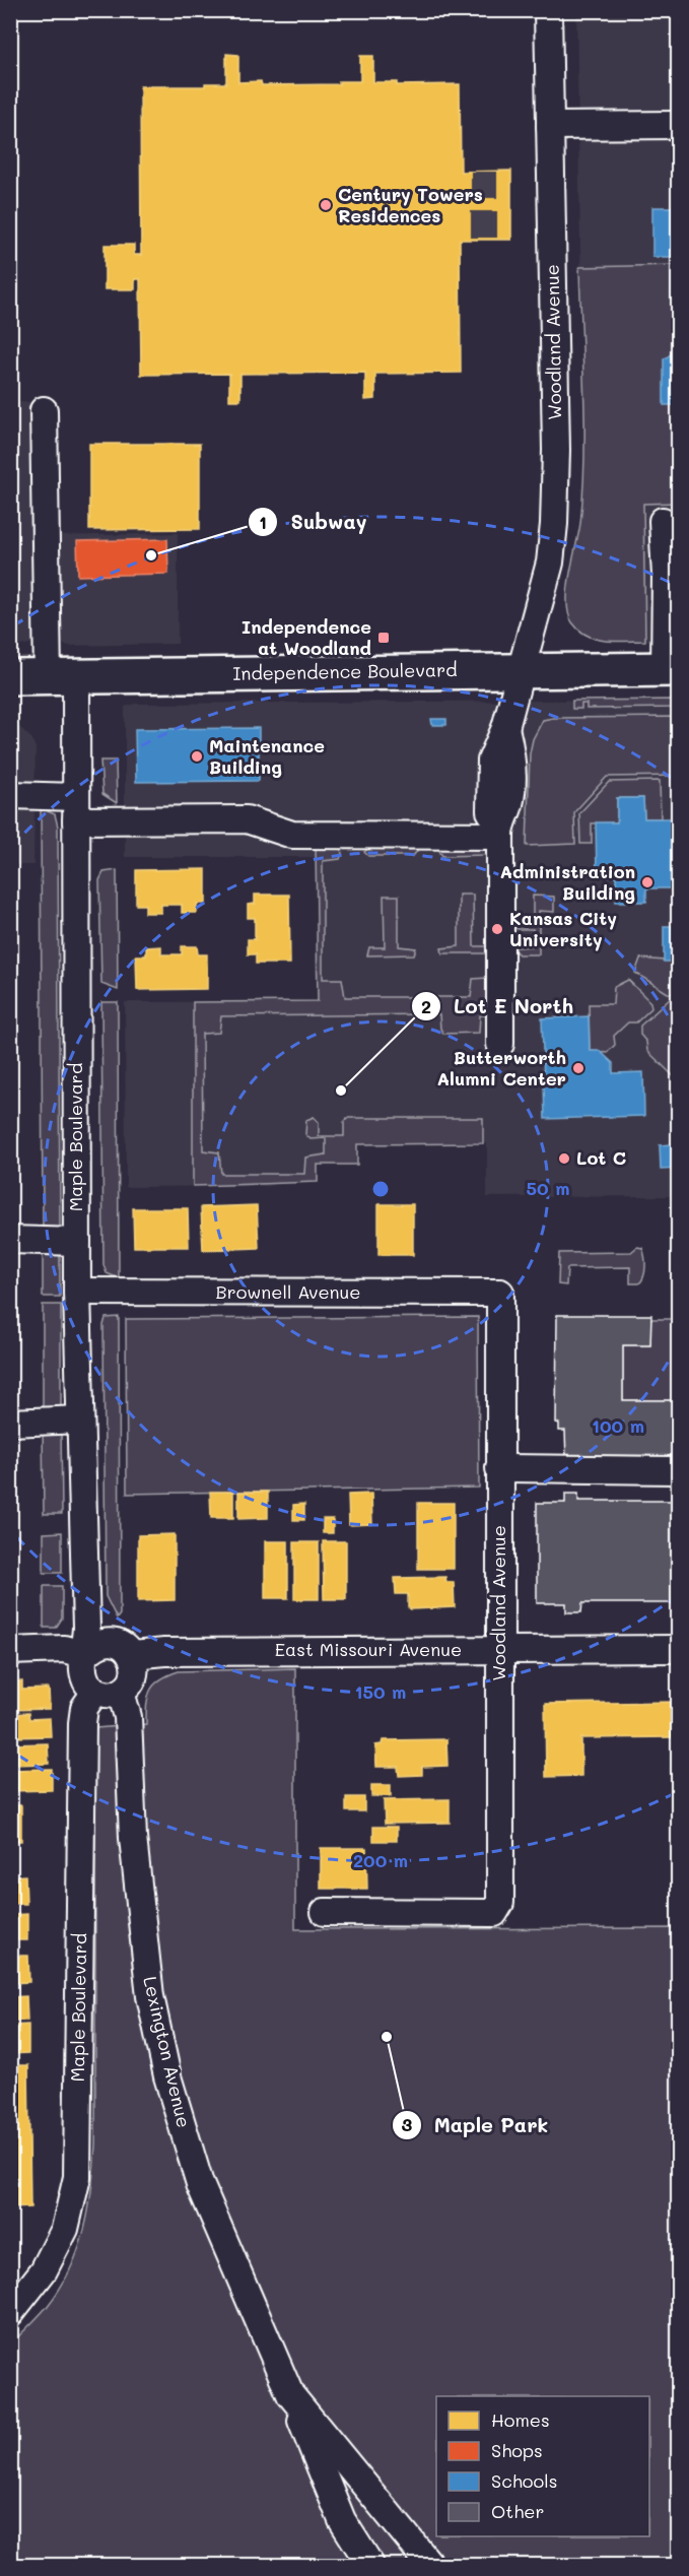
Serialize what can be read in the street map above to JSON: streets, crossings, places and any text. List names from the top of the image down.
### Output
{
  "streets": {
    "main road": ["Independence Boulevard"],
    "street": [
      "Woodland Avenue",
      "Maple Boulevard",
      "Brownell Avenue",
      "East Missouri Avenue",
      "Lexington Avenue"
    ]
  },
  "crossings": [
    ["Woodland Avenue", "Independence Boulevard"],
    ["Woodland Avenue", "Brownell Avenue"],
    ["Woodland Avenue", "East Missouri Avenue"],
    ["Independence Boulevard", "Maple Boulevard"],
    ["Maple Boulevard", "Brownell Avenue"],
    ["Maple Boulevard", "East Missouri Avenue"],
    ["Maple Boulevard", "Lexington Avenue"],
    ["East Missouri Avenue", "Lexington Avenue"]
  ],
  "places": {
    "other": [
      "Century Towers Residences",
      "Subway",
      "Maintenance Building",
      "Administration Building",
      "Kansas City University",
      "Butterworth Alumni Center",
      "Lot E North",
      "Lot C",
      "Maple Park"
    ],
    "transit": ["Independence at Woodland"]
  },
  "legend": [
    "Homes",
    "Shops",
    "Schools",
    "Other"
  ],
  "rings": [
    "50 m",
    "100 m",
    "150 m",
    "200 m"
  ]
}
